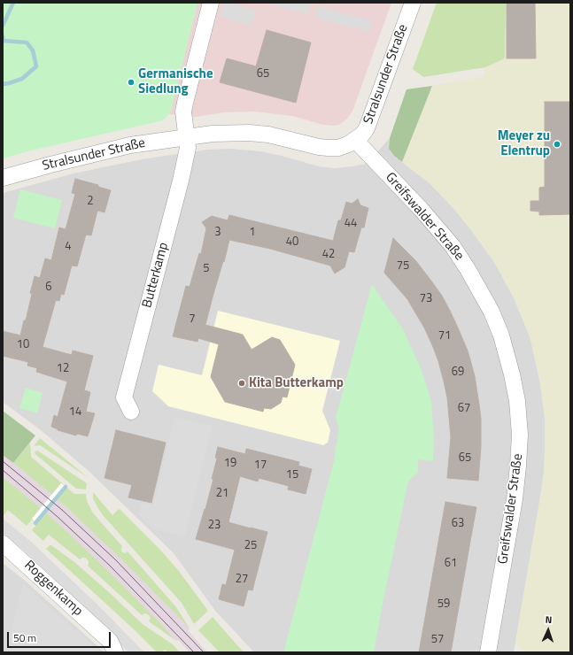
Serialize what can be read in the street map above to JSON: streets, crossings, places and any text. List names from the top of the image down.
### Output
{
  "streets": {
    "street": [
      "Stralsunder Straße",
      "Greifswalder Straße",
      "Butterkamp",
      "Roggenkamp"
    ]
  },
  "crossings": [
    ["Stralsunder Straße", "Greifswalder Straße"],
    ["Stralsunder Straße", "Butterkamp"]
  ],
  "places": ["Germanische Siedlung", "Meyer zu Elentrup", "Kita Butterkamp"],
  "house_numbers": [
    "65",
    "2",
    "44",
    "3",
    "1",
    "40",
    "4",
    "42",
    "75",
    "5",
    "6",
    "73",
    "7",
    "71",
    "10",
    "12",
    "69",
    "67",
    "14",
    "65",
    "19",
    "17",
    "15",
    "21",
    "63",
    "23",
    "25",
    "61",
    "27",
    "59",
    "57"
  ],
  "scale_bar": "50 m",
  "north": "top"
}
